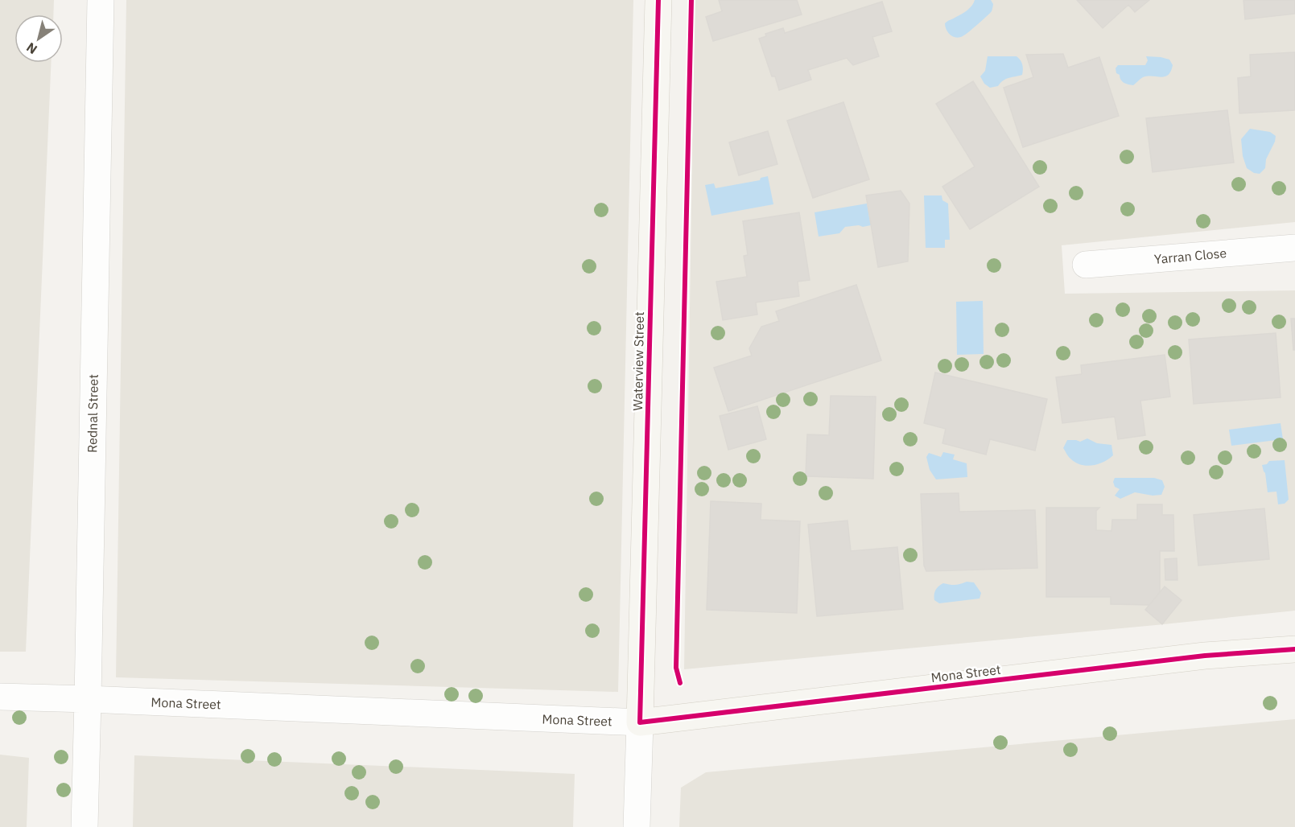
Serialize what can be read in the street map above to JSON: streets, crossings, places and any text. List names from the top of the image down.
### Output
{
  "streets": {
    "street": [
      "Yarran Close",
      "Waterview Street",
      "Rednal Street",
      "Mona Street"
    ]
  },
  "crossings": [
    ["Waterview Street", "Mona Street"],
    ["Rednal Street", "Mona Street"]
  ],
  "north": "bottom left"
}
